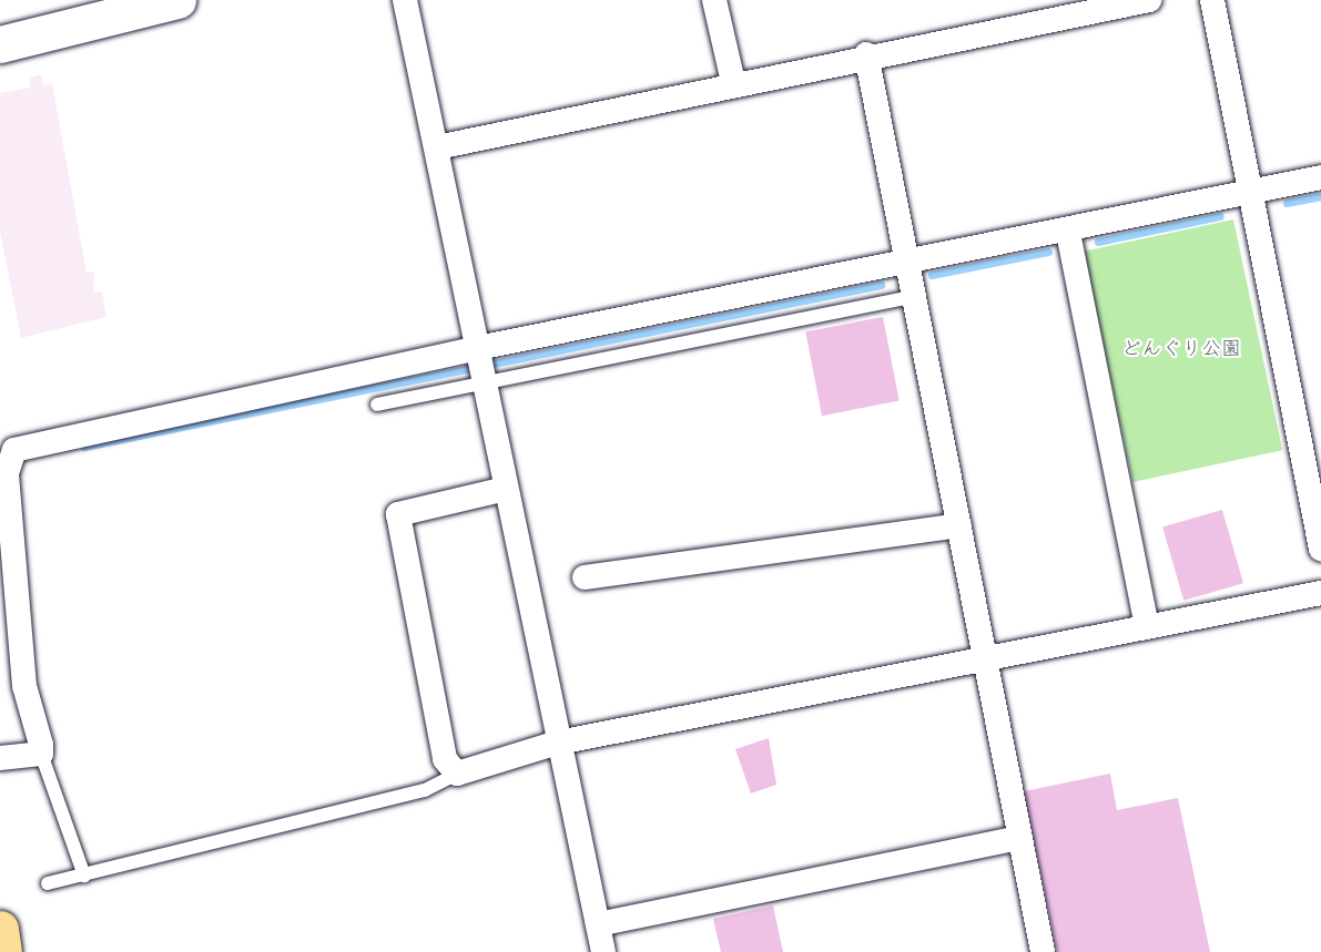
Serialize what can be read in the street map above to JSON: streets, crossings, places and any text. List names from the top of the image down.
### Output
{
  "parks": ["どんぐり公園"]
}
